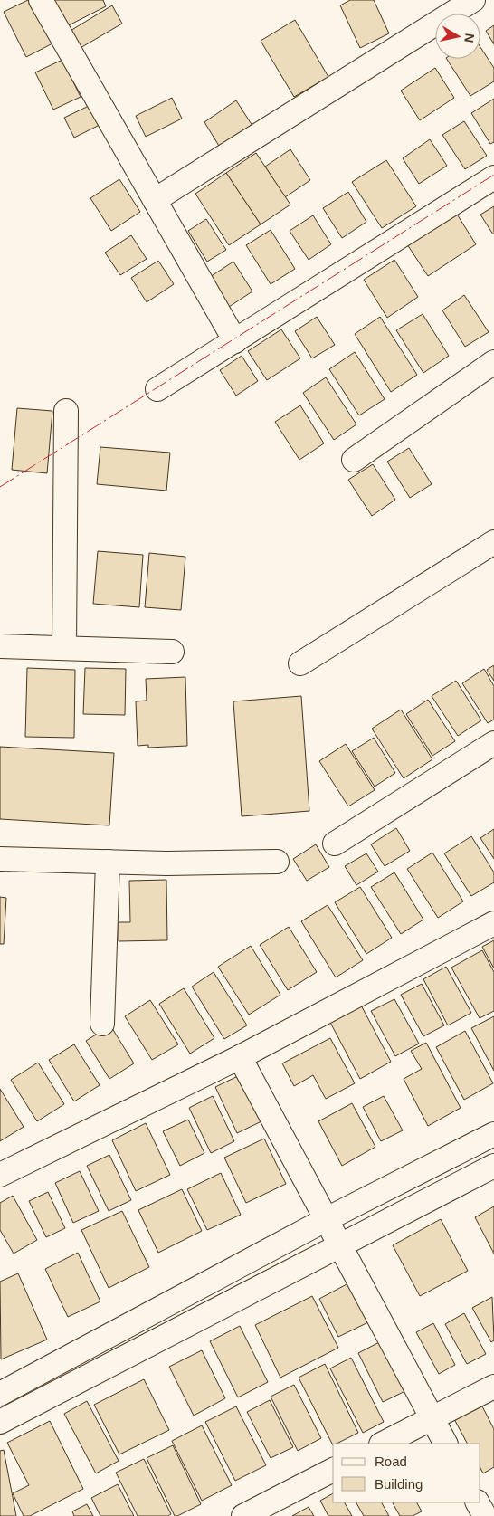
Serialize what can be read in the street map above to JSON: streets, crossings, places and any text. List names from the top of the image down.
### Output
{
  "legend": ["Road", "Building"],
  "north": "right"
}
